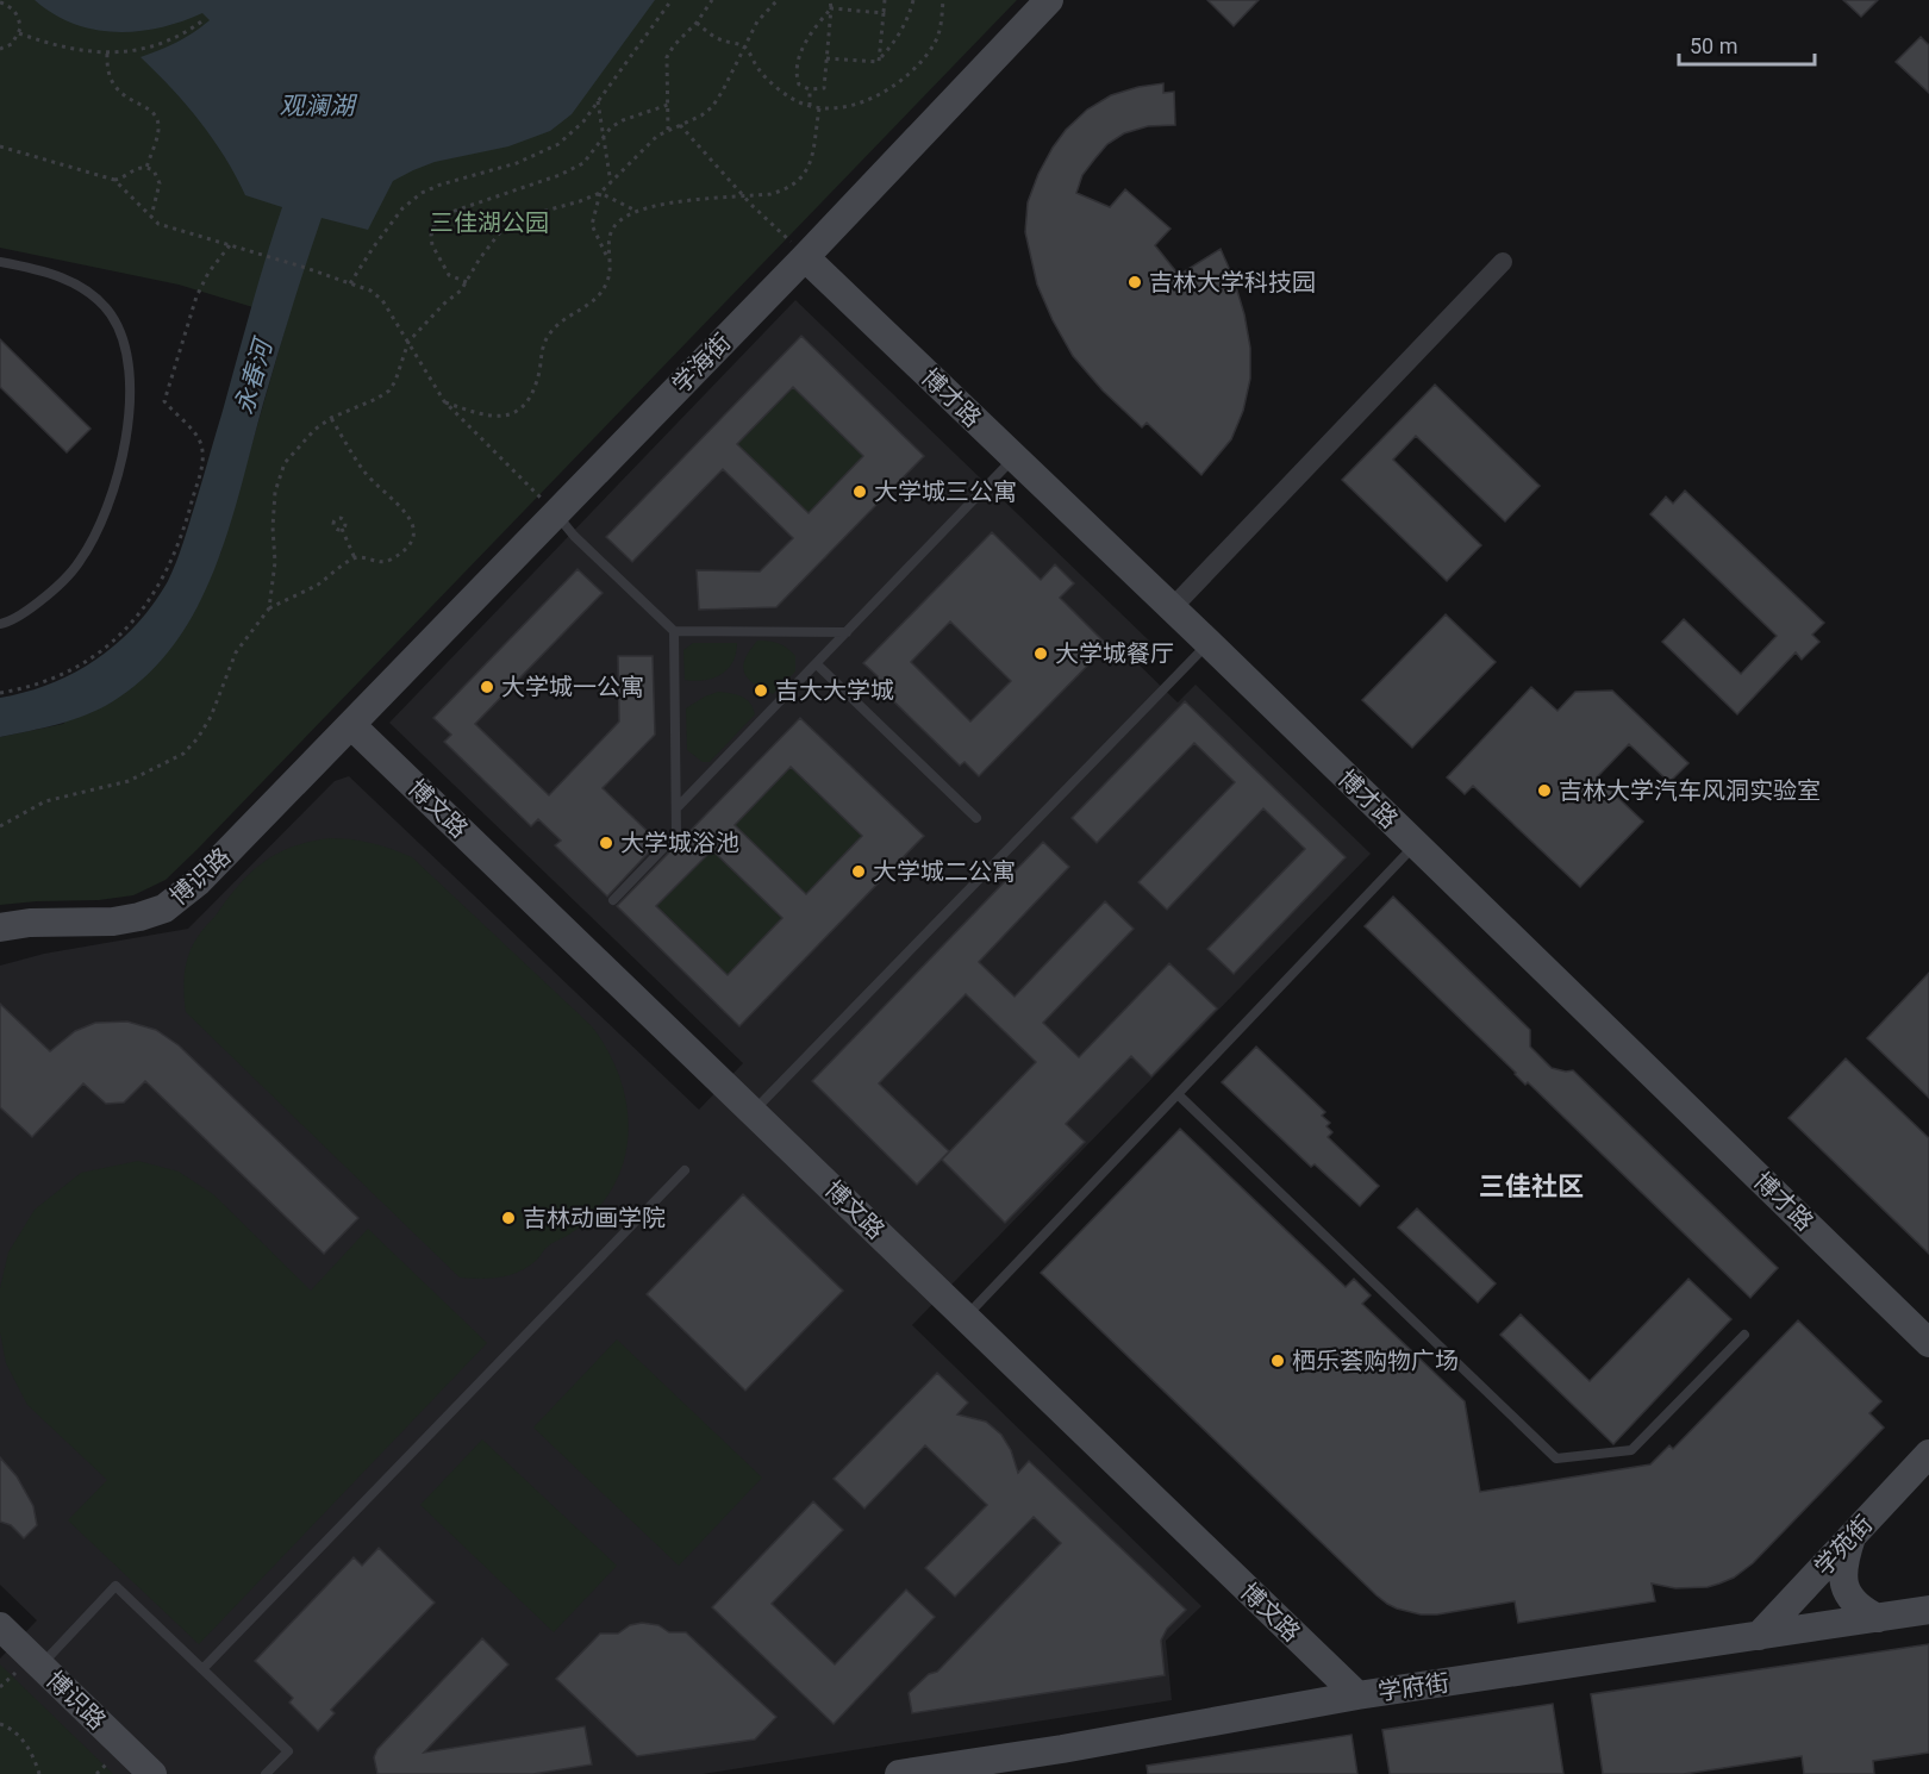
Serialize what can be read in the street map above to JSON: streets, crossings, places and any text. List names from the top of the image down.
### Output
{
  "streets": {
    "street": [
      "学海街",
      "博才路",
      "博文路",
      "博识路",
      "学苑街",
      "学府街"
    ]
  },
  "crossings": [
    ["学海街", "博才路"],
    ["学海街", "博文路"],
    ["学海街", "博识路"],
    ["博文路", "博识路"],
    ["博文路", "学府街"],
    ["学苑街", "学府街"]
  ],
  "districts": ["三佳社区"],
  "water": ["观澜湖", "永春河"],
  "parks": ["三佳湖公园"],
  "places": [
    "吉林大学科技园",
    "大学城三公寓",
    "大学城餐厅",
    "大学城一公寓",
    "吉大大学城",
    "吉林大学汽车风洞实验室",
    "大学城浴池",
    "大学城二公寓",
    "吉林动画学院",
    "栖乐荟购物广场"
  ],
  "scale_bar": "50 m"
}
